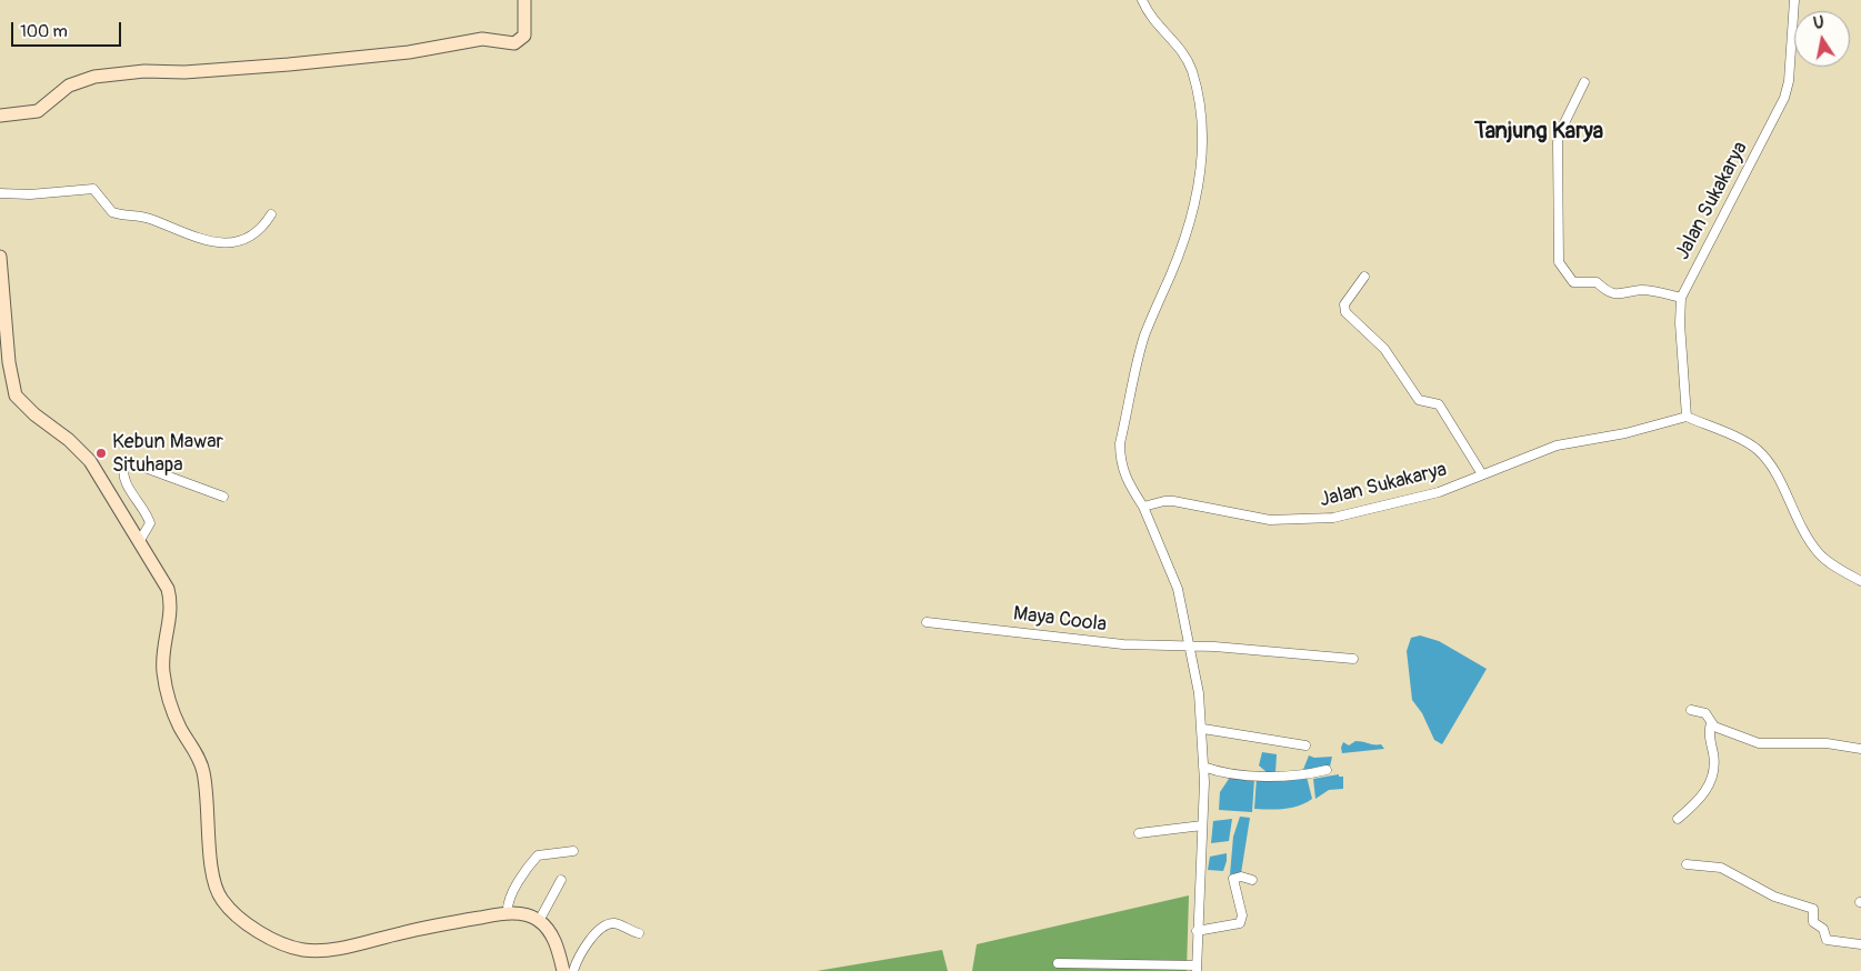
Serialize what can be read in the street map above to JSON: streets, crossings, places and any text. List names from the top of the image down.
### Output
{
  "streets": {
    "street": ["Jalan Sukakarya", "Maya Coola"]
  },
  "districts": ["Tanjung Karya"],
  "places": ["Kebun Mawar Situhapa"],
  "scale_bar": "100 m",
  "north": "top"
}
